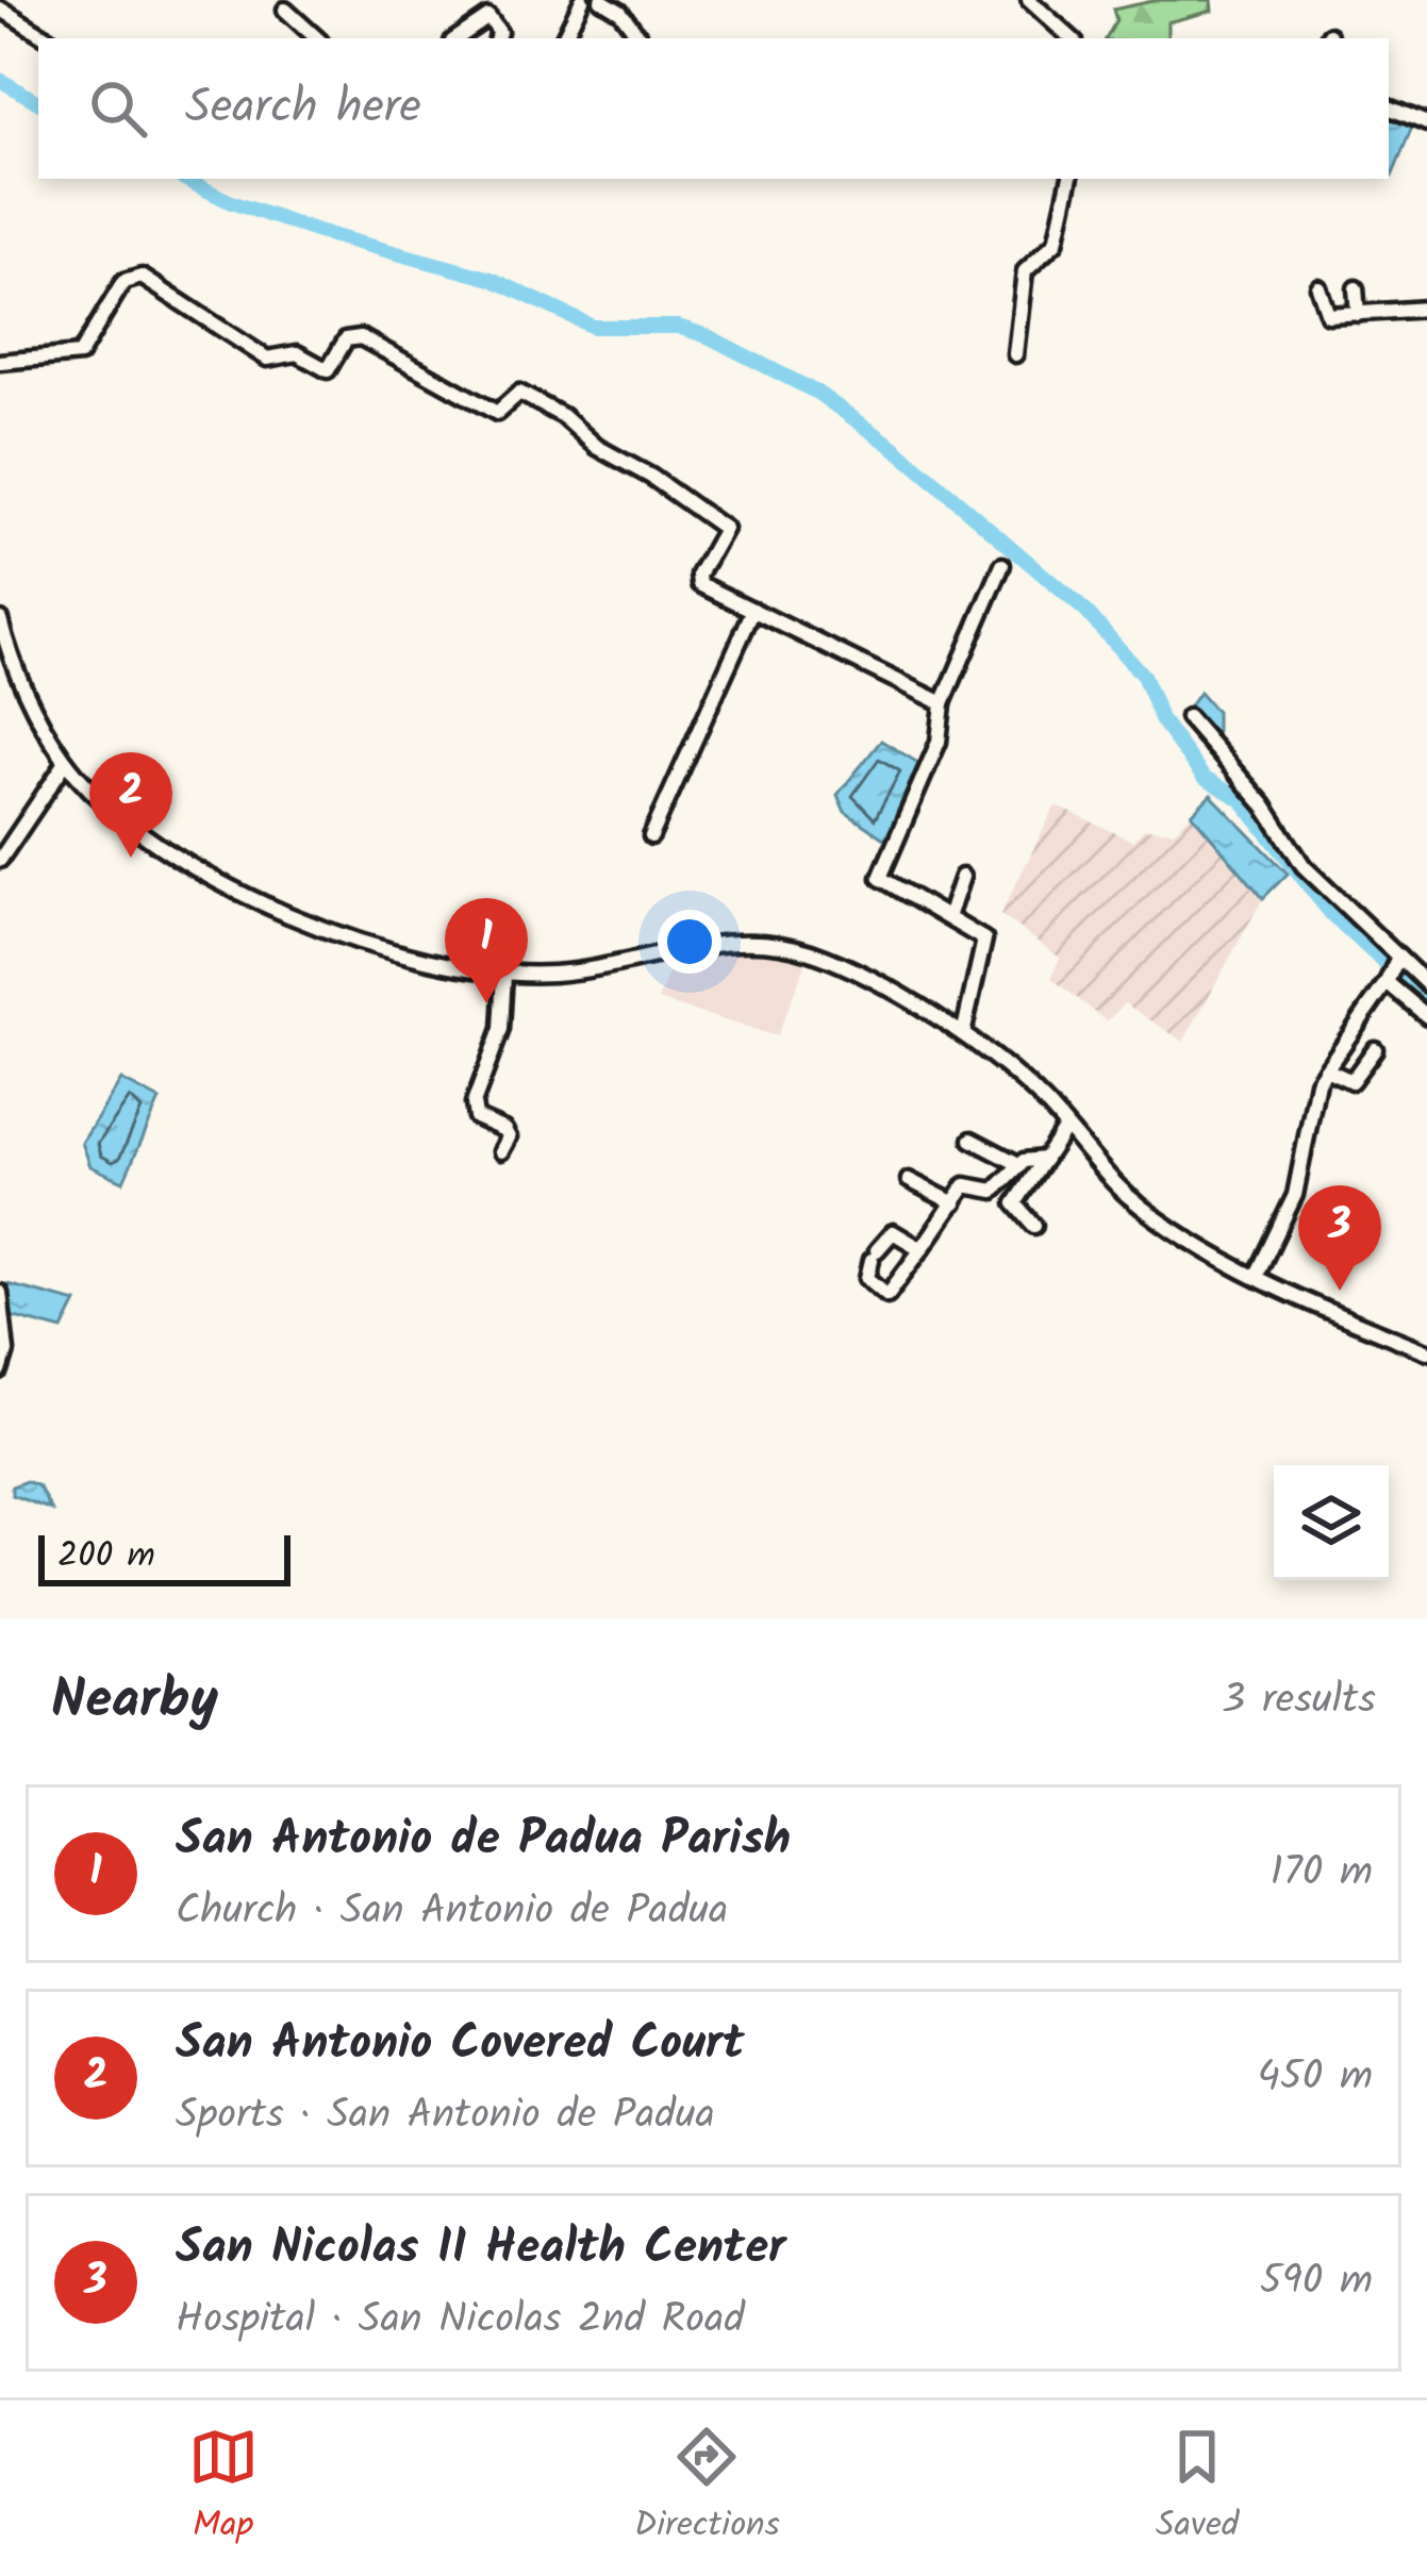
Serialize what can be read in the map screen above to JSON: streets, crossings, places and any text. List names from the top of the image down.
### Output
{
  "scale_bar": "200 m",
  "page": {
    "search": "Search here",
    "pins": ["2", "1", "3"],
    "scale": "200 m",
    "heading": ["Nearby", "3 results"],
    "list": [
      {
        "mark": "1",
        "name": "San Antonio de Padua Parish",
        "note": "Church · San Antonio de Padua",
        "value": "170 m"
      },
      {
        "mark": "2",
        "name": "San Antonio Covered Court",
        "note": "Sports · San Antonio de Padua",
        "value": "450 m"
      },
      {
        "mark": "3",
        "name": "San Nicolas II Health Center",
        "note": "Hospital · San Nicolas 2nd Road",
        "value": "590 m"
      }
    ],
    "nav": ["Map", "Directions", "Saved"]
  }
}
